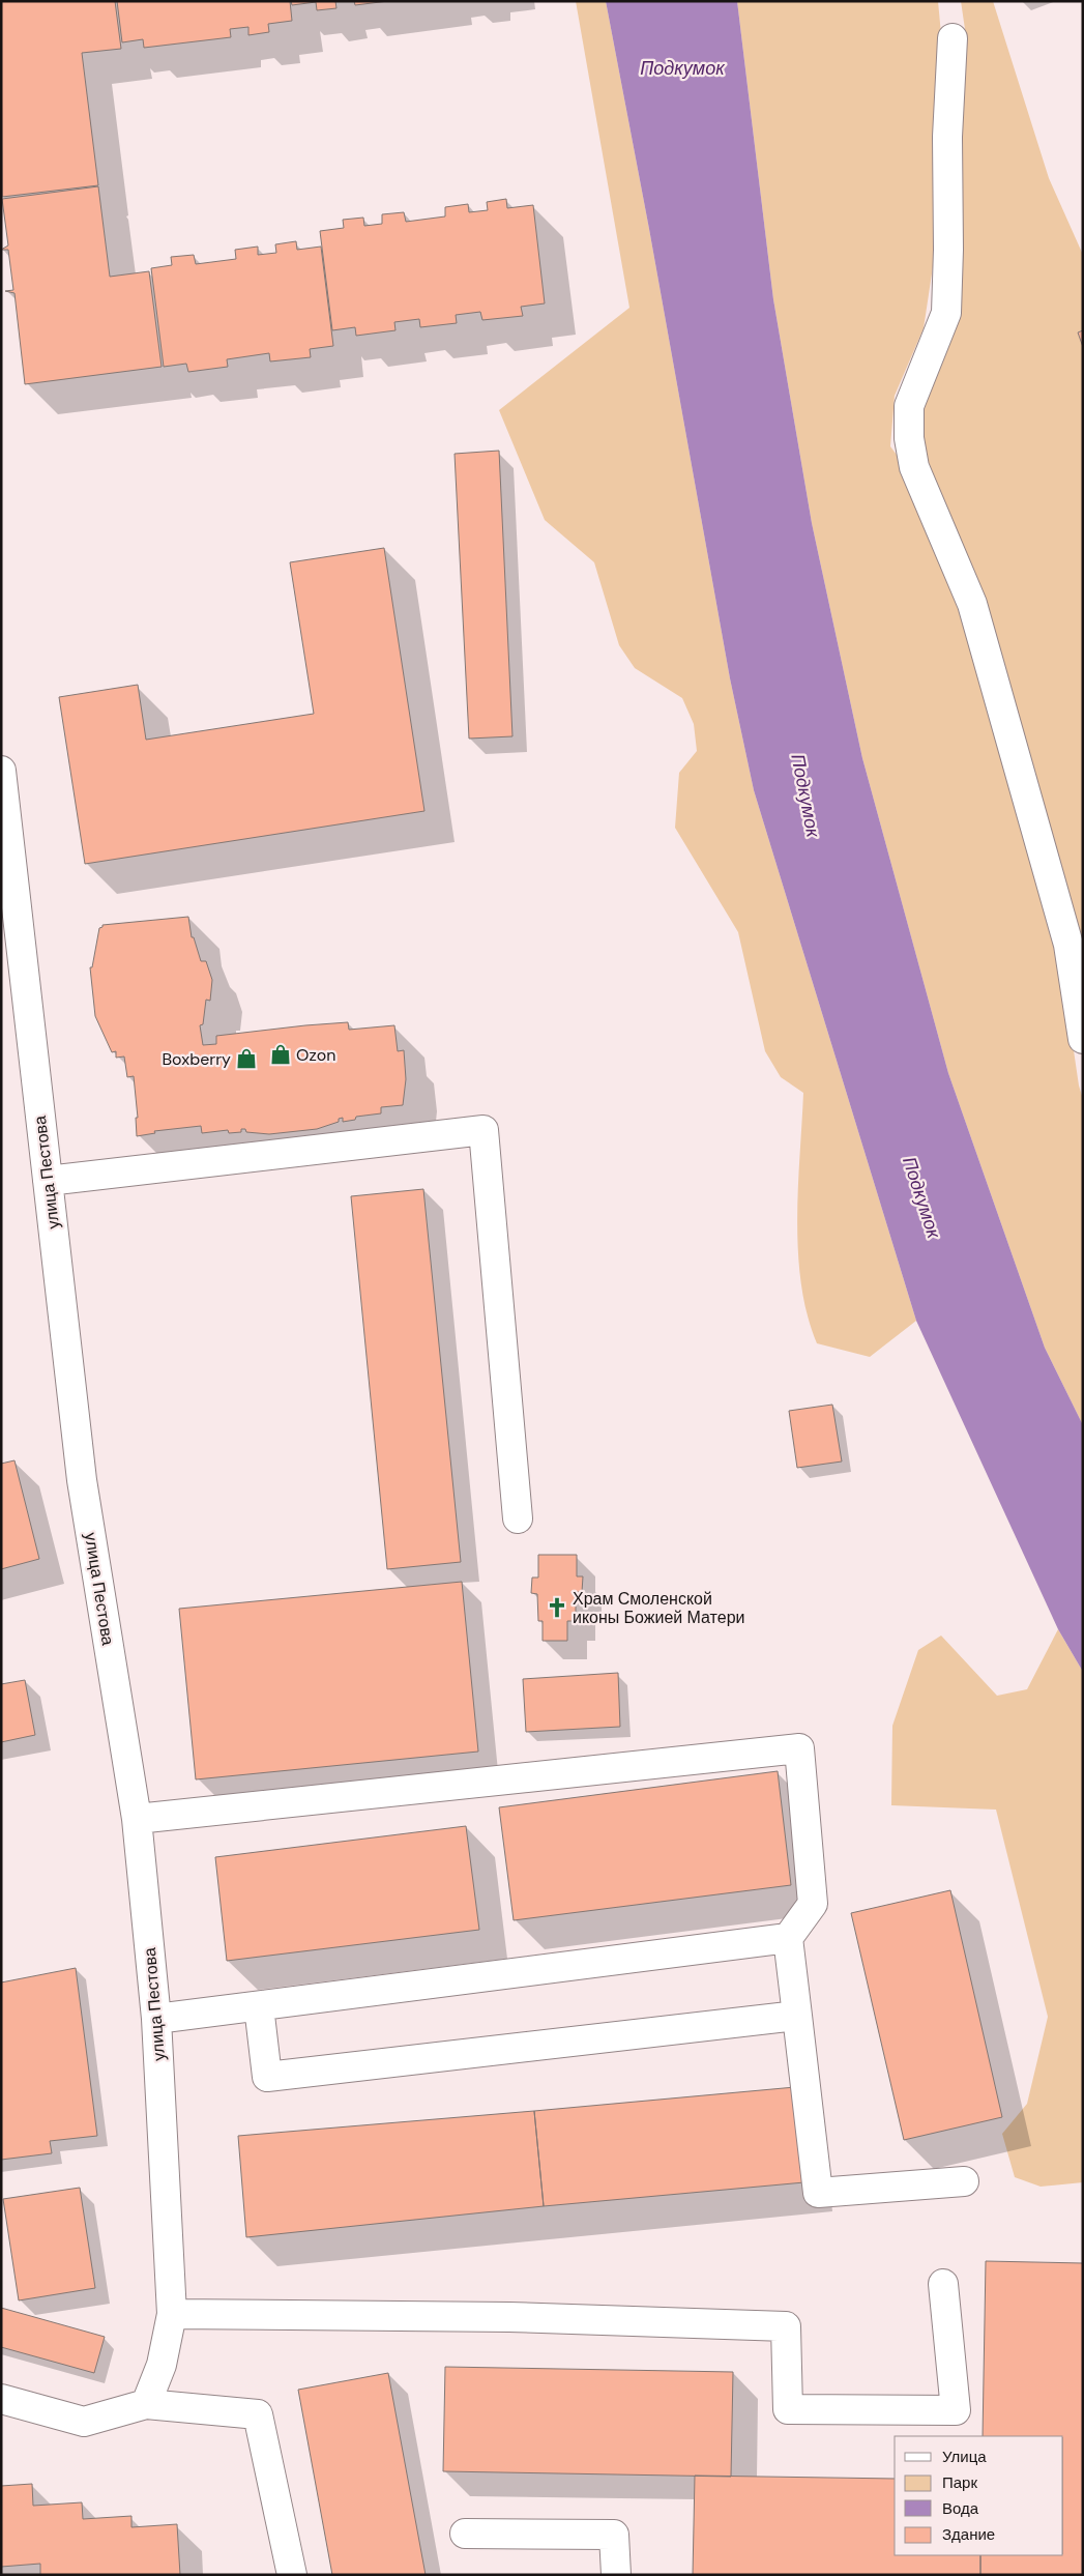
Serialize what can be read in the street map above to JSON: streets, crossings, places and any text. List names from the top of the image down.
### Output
{
  "streets": {
    "street": ["улица Пестова"]
  },
  "water": ["Подкумок"],
  "places": {
    "shop": ["Ozon", "Boxberry"],
    "church": ["Храм Смоленской иконы Божией Матери"]
  },
  "legend": [
    "Улица",
    "Парк",
    "Вода",
    "Здание"
  ]
}
